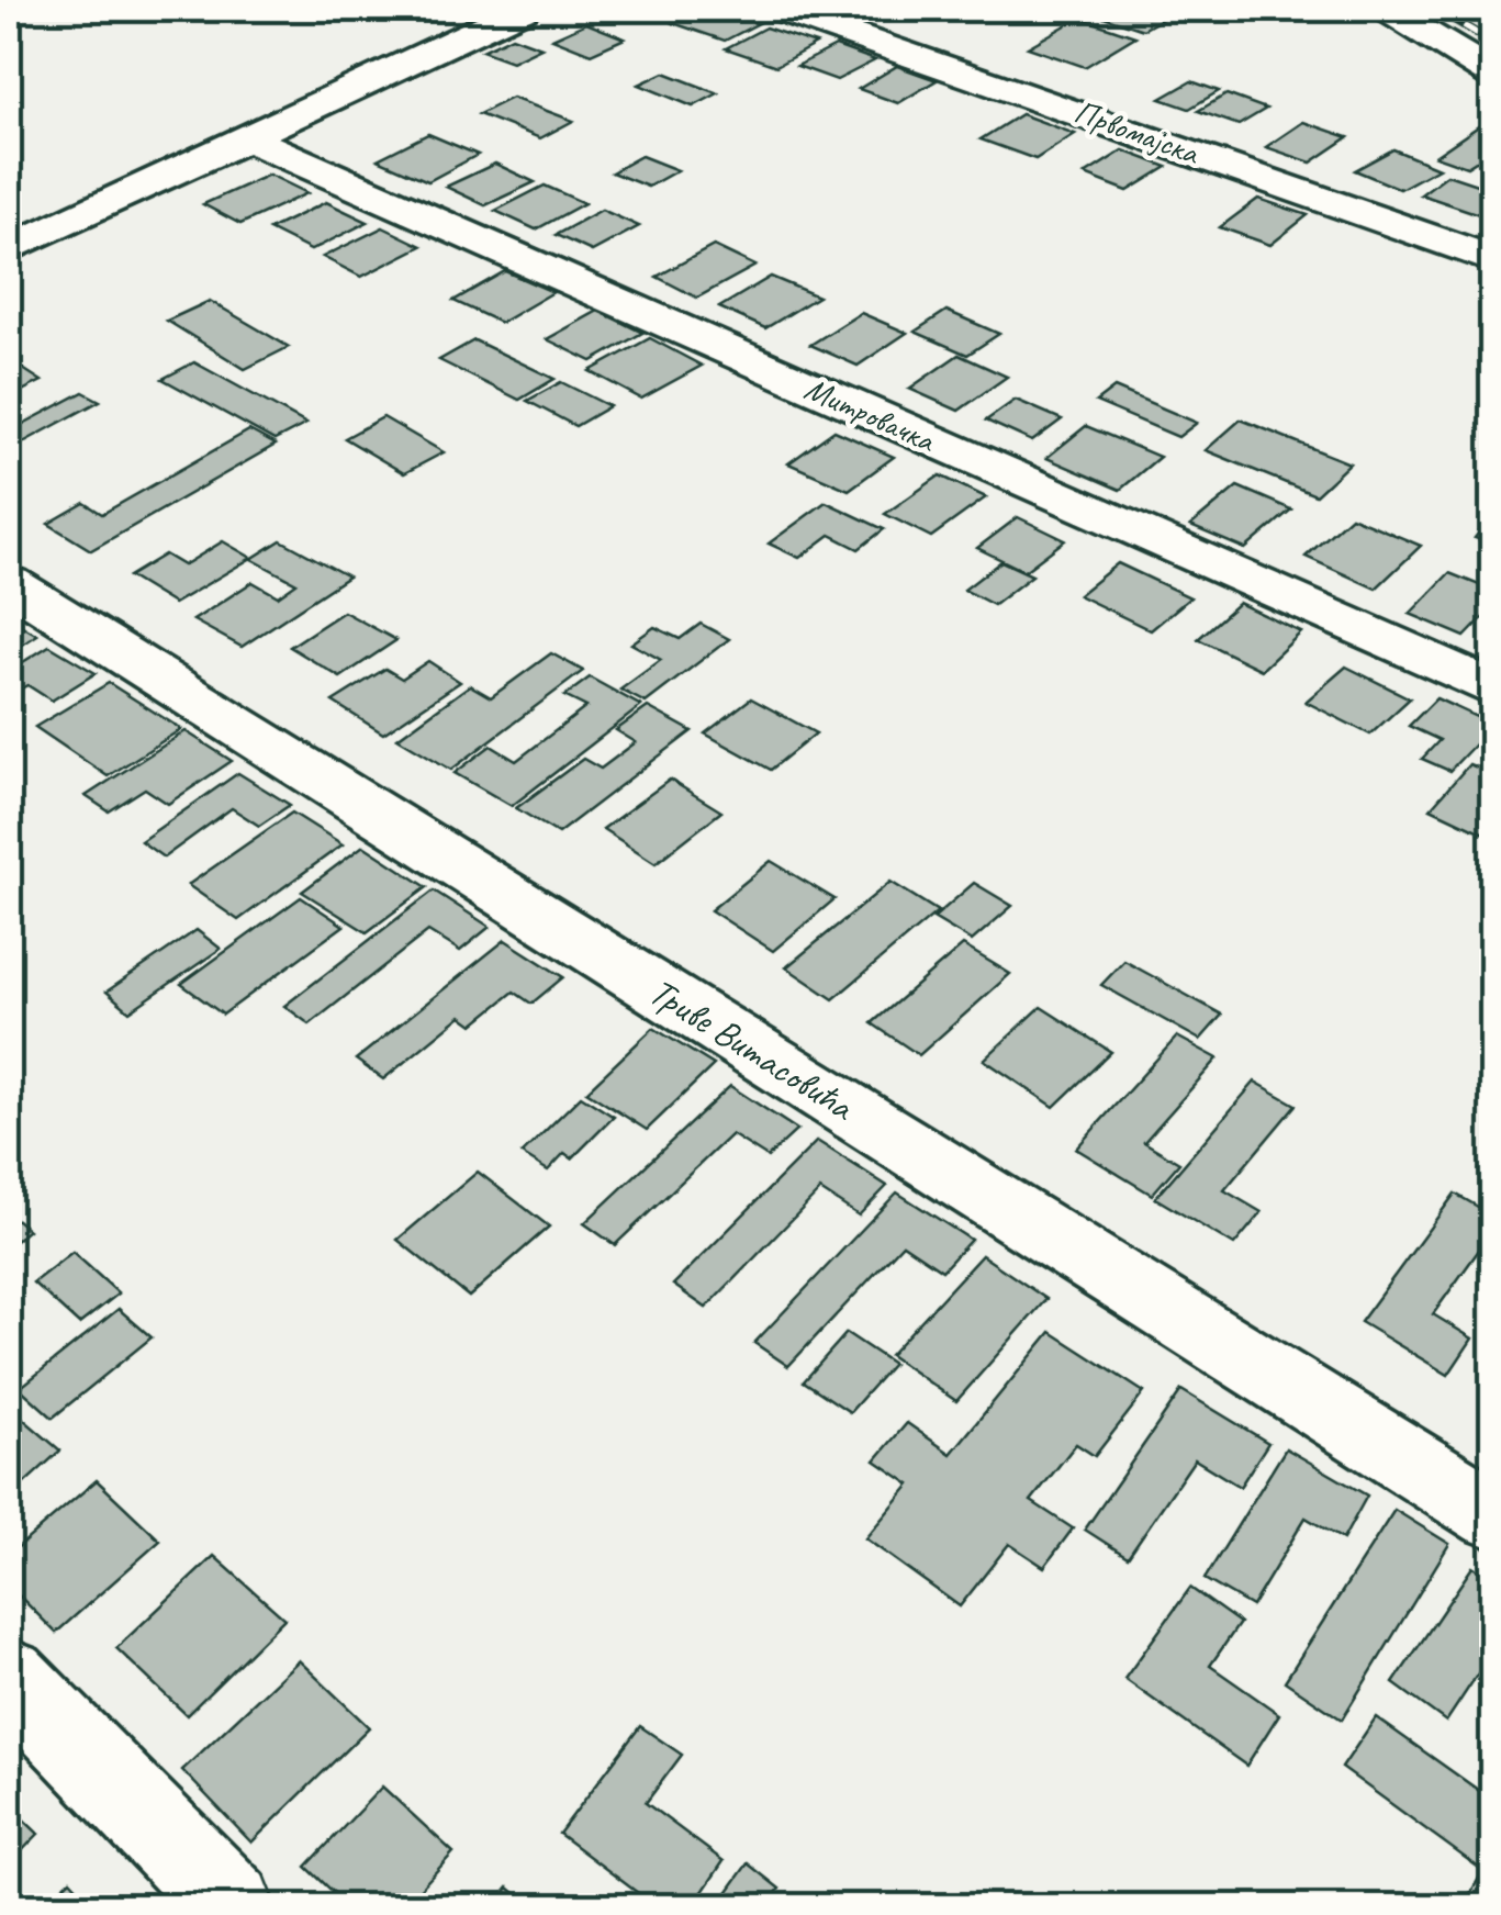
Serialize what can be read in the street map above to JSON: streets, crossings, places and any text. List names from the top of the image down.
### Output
{
  "streets": {
    "street": ["Првомајска", "Митровачка", "Триве Витасовића"]
  }
}
